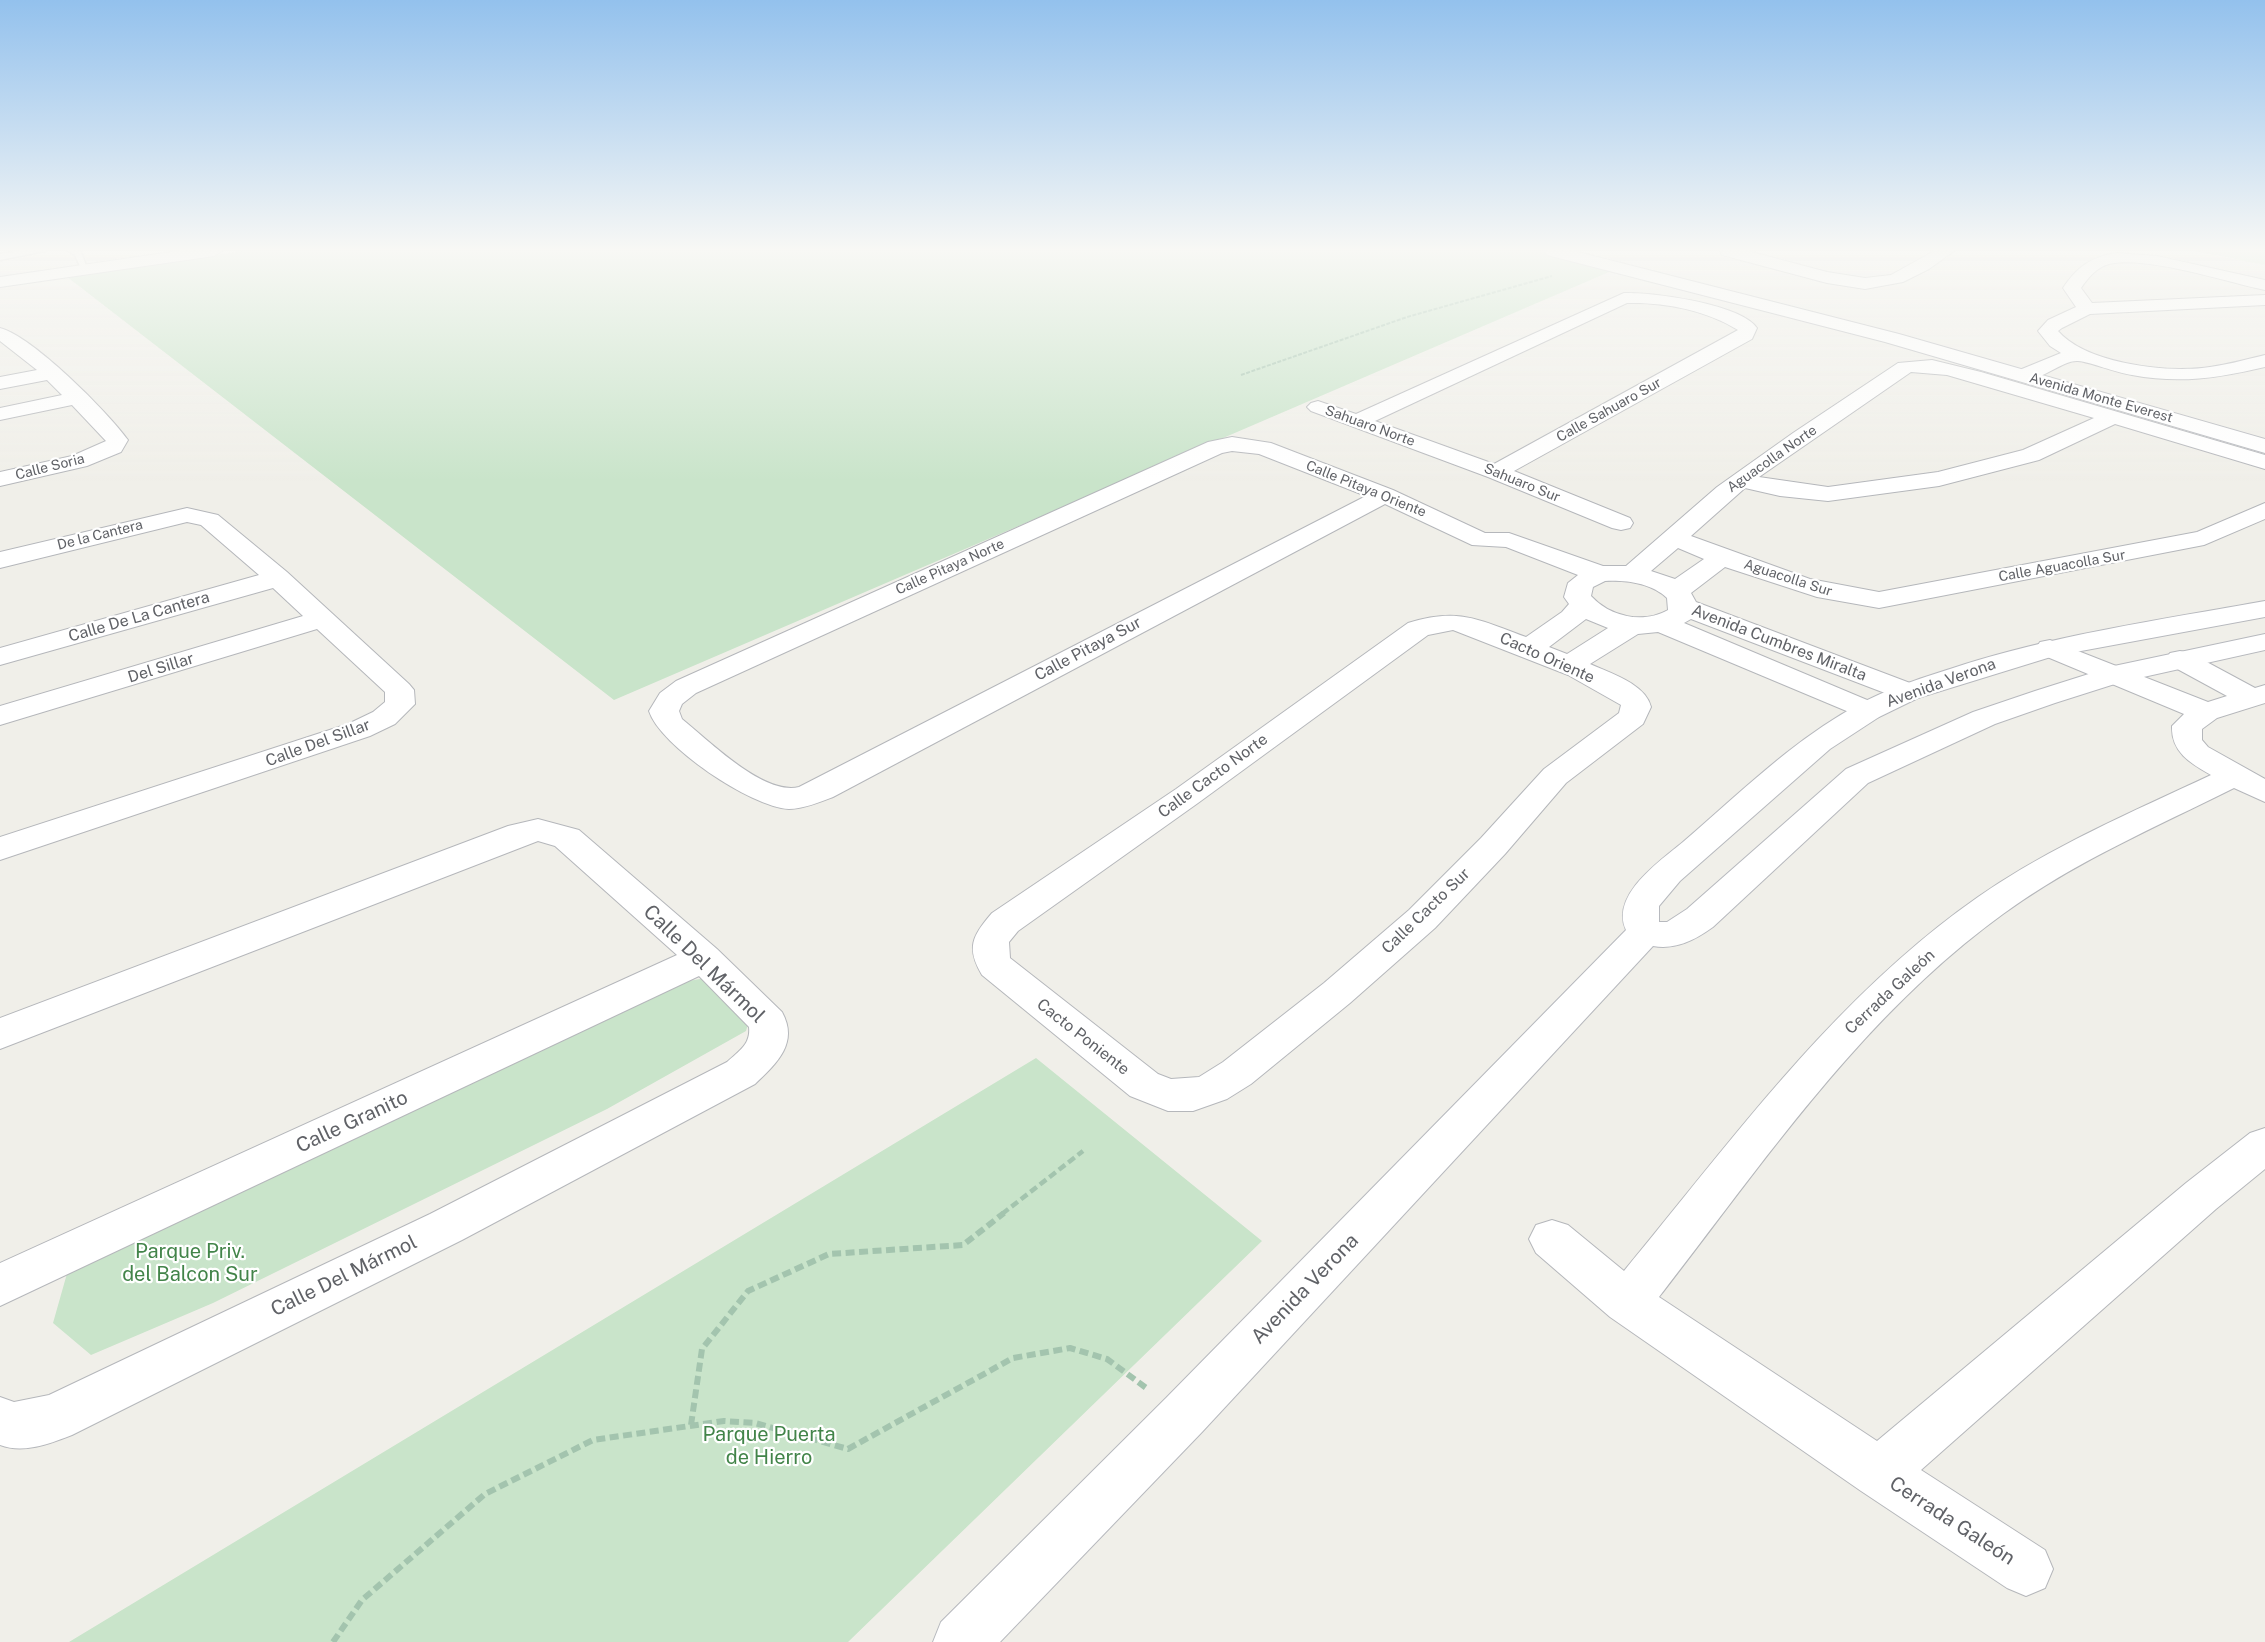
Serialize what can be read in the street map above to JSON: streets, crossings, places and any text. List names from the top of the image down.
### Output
{
  "streets": {
    "street": [
      "Avenida Monte Everest",
      "Calle Sahuaro Sur",
      "Sahuaro Norte",
      "Aguacolla Norte",
      "Calle Soria",
      "Sahuaro Sur",
      "Calle Pitaya Oriente",
      "De la Cantera",
      "Calle Aguacolla Sur",
      "Calle Pitaya Norte",
      "Aguacolla Sur",
      "Calle De La Cantera",
      "Avenida Cumbres Miralta",
      "Calle Pitaya Sur",
      "Cacto Oriente",
      "Del Sillar",
      "Avenida Verona",
      "Calle Del Sillar",
      "Calle Cacto Norte",
      "Calle Cacto Sur",
      "Calle Del Mármol",
      "Cerrada Galeón",
      "Cacto Poniente",
      "Calle Granito"
    ]
  },
  "crossings": [
    ["Calle Sahuaro Sur", "Sahuaro Sur"],
    ["Sahuaro Norte", "Sahuaro Sur"],
    ["Aguacolla Norte", "Aguacolla Sur"],
    ["Calle Pitaya Oriente", "Calle Pitaya Norte"],
    ["Calle Pitaya Oriente", "Calle Pitaya Sur"],
    ["De la Cantera", "Calle Del Sillar"],
    ["Calle Aguacolla Sur", "Aguacolla Sur"],
    ["Calle Pitaya Norte", "Calle Pitaya Sur"],
    ["Aguacolla Sur", "Avenida Cumbres Miralta"],
    ["Calle De La Cantera", "Calle Del Sillar"],
    ["Avenida Cumbres Miralta", "Avenida Verona"],
    ["Cacto Oriente", "Calle Cacto Norte"],
    ["Cacto Oriente", "Calle Cacto Sur"],
    ["Del Sillar", "Calle Del Sillar"],
    ["Calle Cacto Norte", "Cacto Poniente"],
    ["Calle Cacto Sur", "Cacto Poniente"],
    ["Calle Del Mármol", "Calle Granito"]
  ],
  "parks": ["Parque Priv. del Balcon Sur", "Parque Puerta de Hierro"]
}
